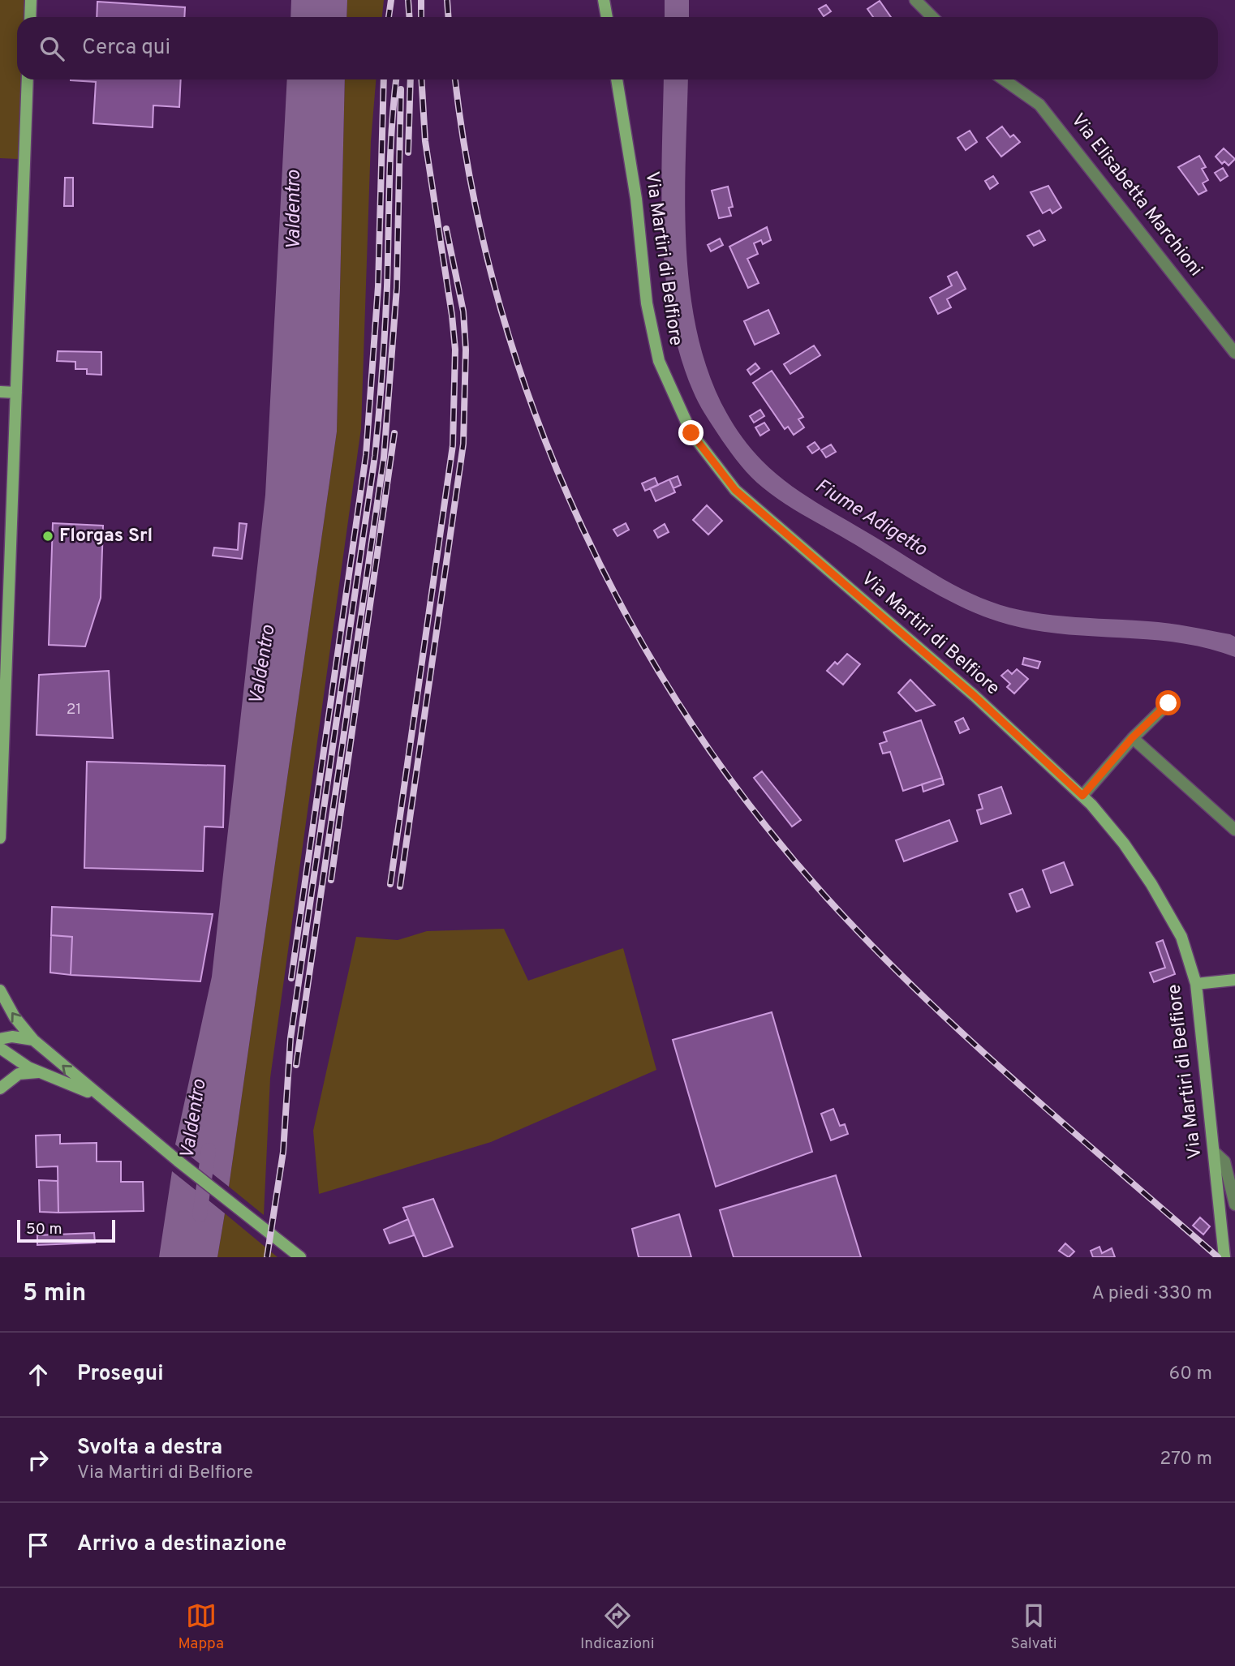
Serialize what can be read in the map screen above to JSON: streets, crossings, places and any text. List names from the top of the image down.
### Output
{
  "streets": {
    "street": ["Via Elisabetta Marchioni", "Via Martiri di Belfiore"]
  },
  "water": ["Valdentro", "Fiume Adigetto"],
  "places": ["Florgas Srl"],
  "house_numbers": ["21"],
  "scale_bar": "50 m",
  "page": {
    "search": "Cerca qui",
    "scale": "50 m",
    "heading": ["5 min", "A piedi · 330 m"],
    "list": [
      ["Prosegui", "60 m"],
      ["Svolta a destra", "Via Martiri di Belfiore", "270 m"],
      "Arrivo a destinazione"
    ],
    "nav": ["Mappa", "Indicazioni", "Salvati"]
  }
}
